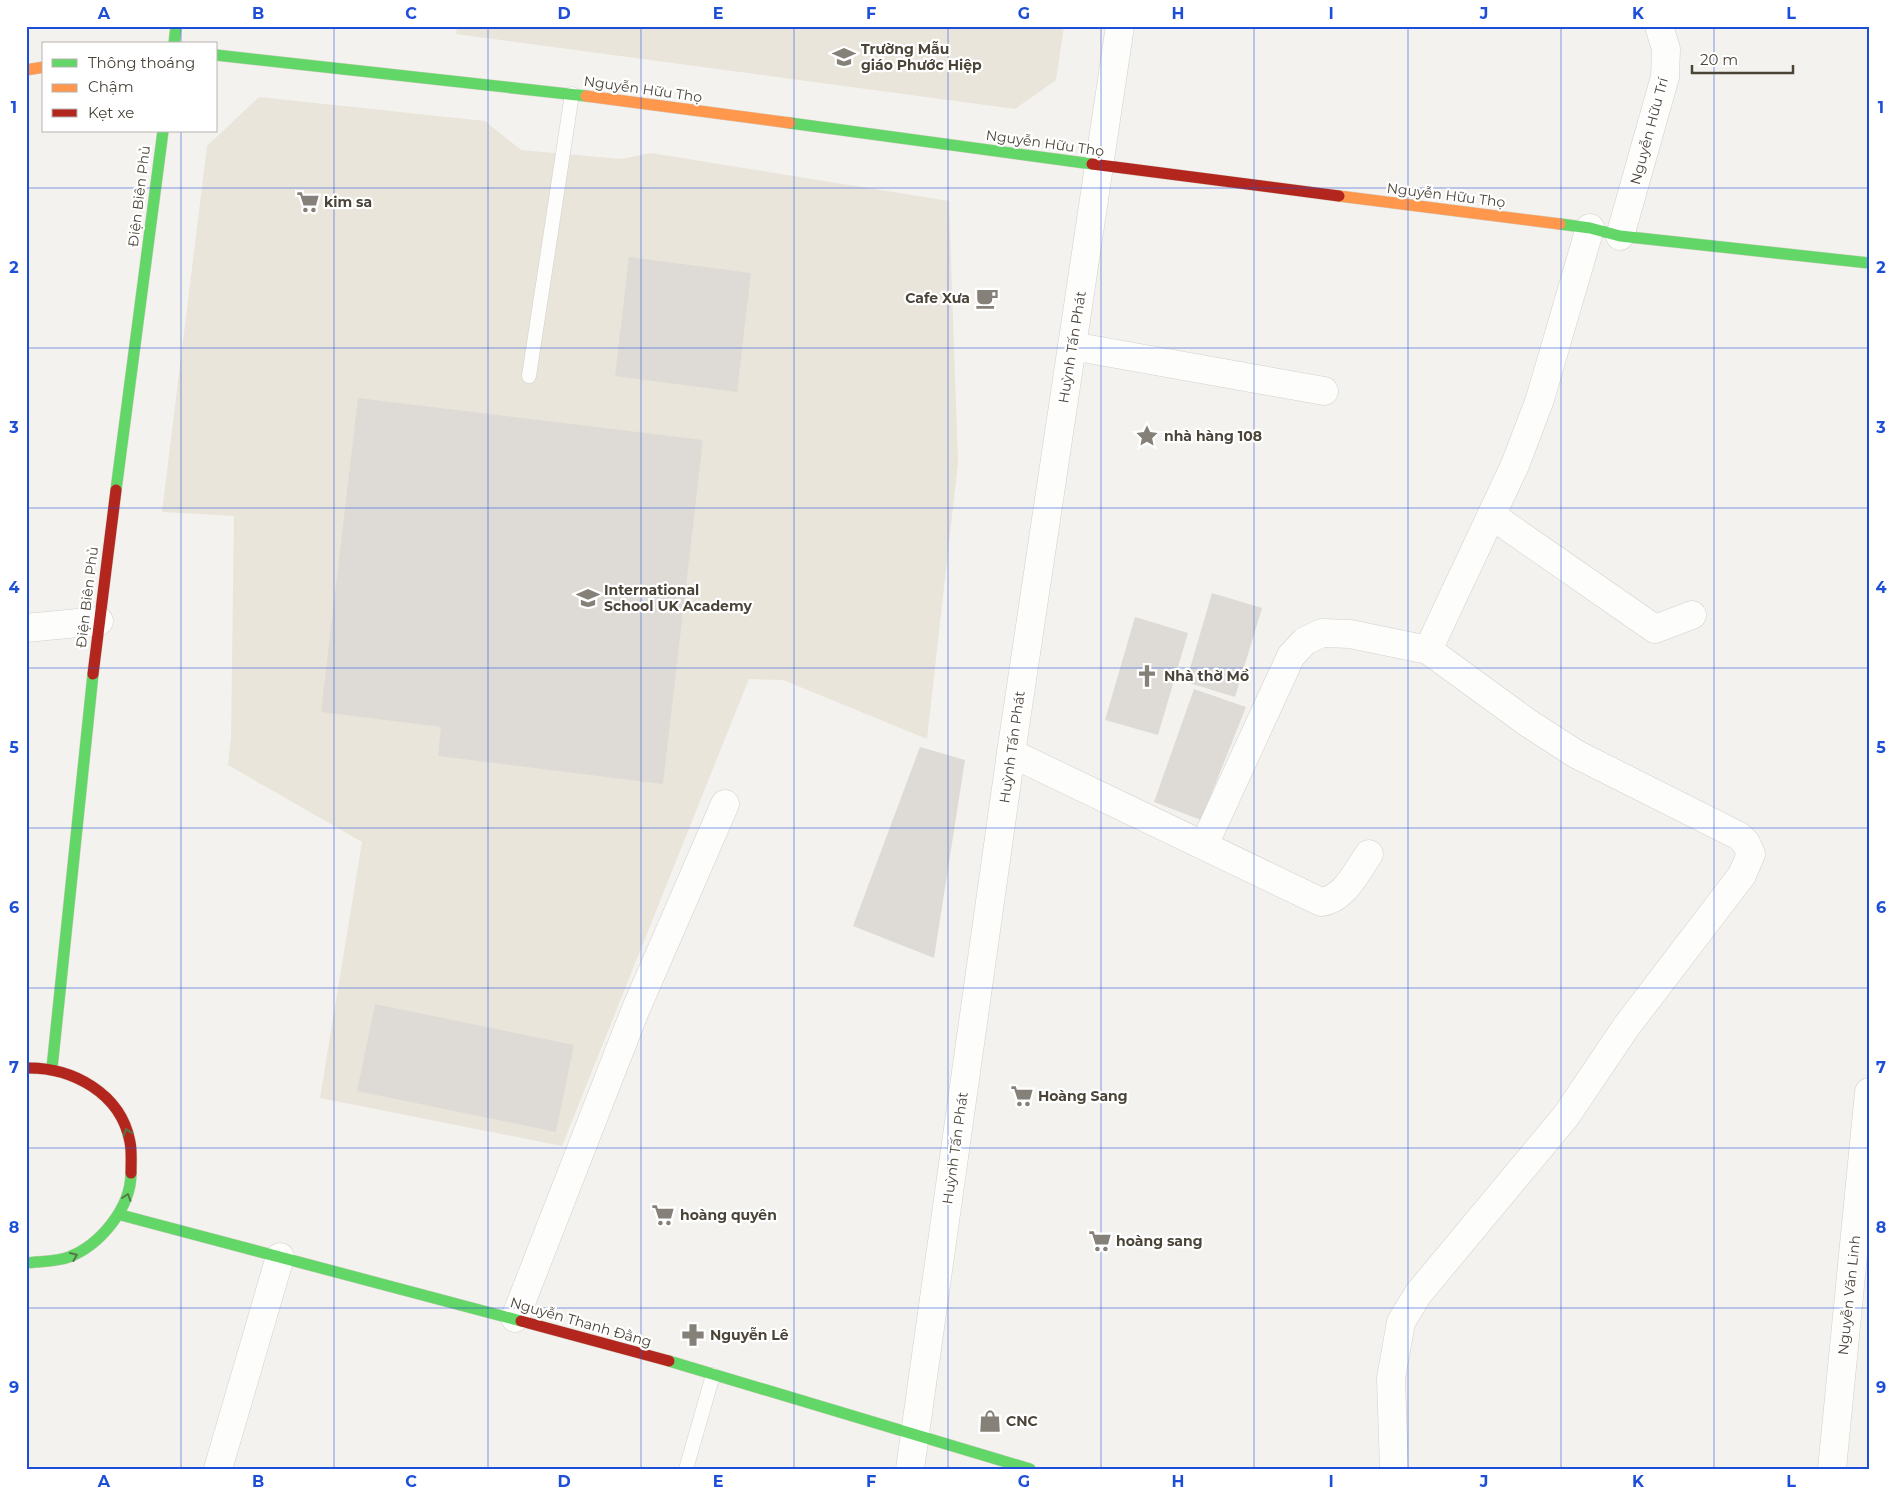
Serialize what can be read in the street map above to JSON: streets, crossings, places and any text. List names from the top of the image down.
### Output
{
  "streets": {
    "street": [
      "Nguyễn Hữu Thọ",
      "Nguyễn Hữu Trí",
      "Điện Biên Phủ",
      "Huỳnh Tấn Phát",
      "Nguyễn Văn Linh",
      "Nguyễn Thanh Đằng"
    ]
  },
  "crossings": [
    ["Nguyễn Hữu Thọ", "Nguyễn Hữu Trí"],
    ["Nguyễn Hữu Thọ", "Huỳnh Tấn Phát"],
    ["Huỳnh Tấn Phát", "Nguyễn Thanh Đằng"]
  ],
  "places": {
    "school or university": ["Trường Mẫu giáo Phước Hiệp", "International School UK Academy"],
    "supermarket": [
      "kim sa",
      "Hoàng Sang",
      "hoàng quyên",
      "hoàng sang"
    ],
    "cafe": ["Cafe Xưa"],
    "place": ["nhà hàng 108"],
    "church": ["Nhà thờ Mồ"],
    "pharmacy": ["Nguyễn Lê"],
    "shop": ["CNC"]
  },
  "legend": ["Thông thoáng", "Chậm", "Kẹt xe"],
  "scale_bar": "20 m",
  "grid": {
    "columns": [
      "A",
      "B",
      "C",
      "D",
      "E",
      "F",
      "G",
      "H",
      "I",
      "J",
      "K",
      "L"
    ],
    "rows": [
      "1",
      "2",
      "3",
      "4",
      "5",
      "6",
      "7",
      "8",
      "9"
    ]
  }
}
